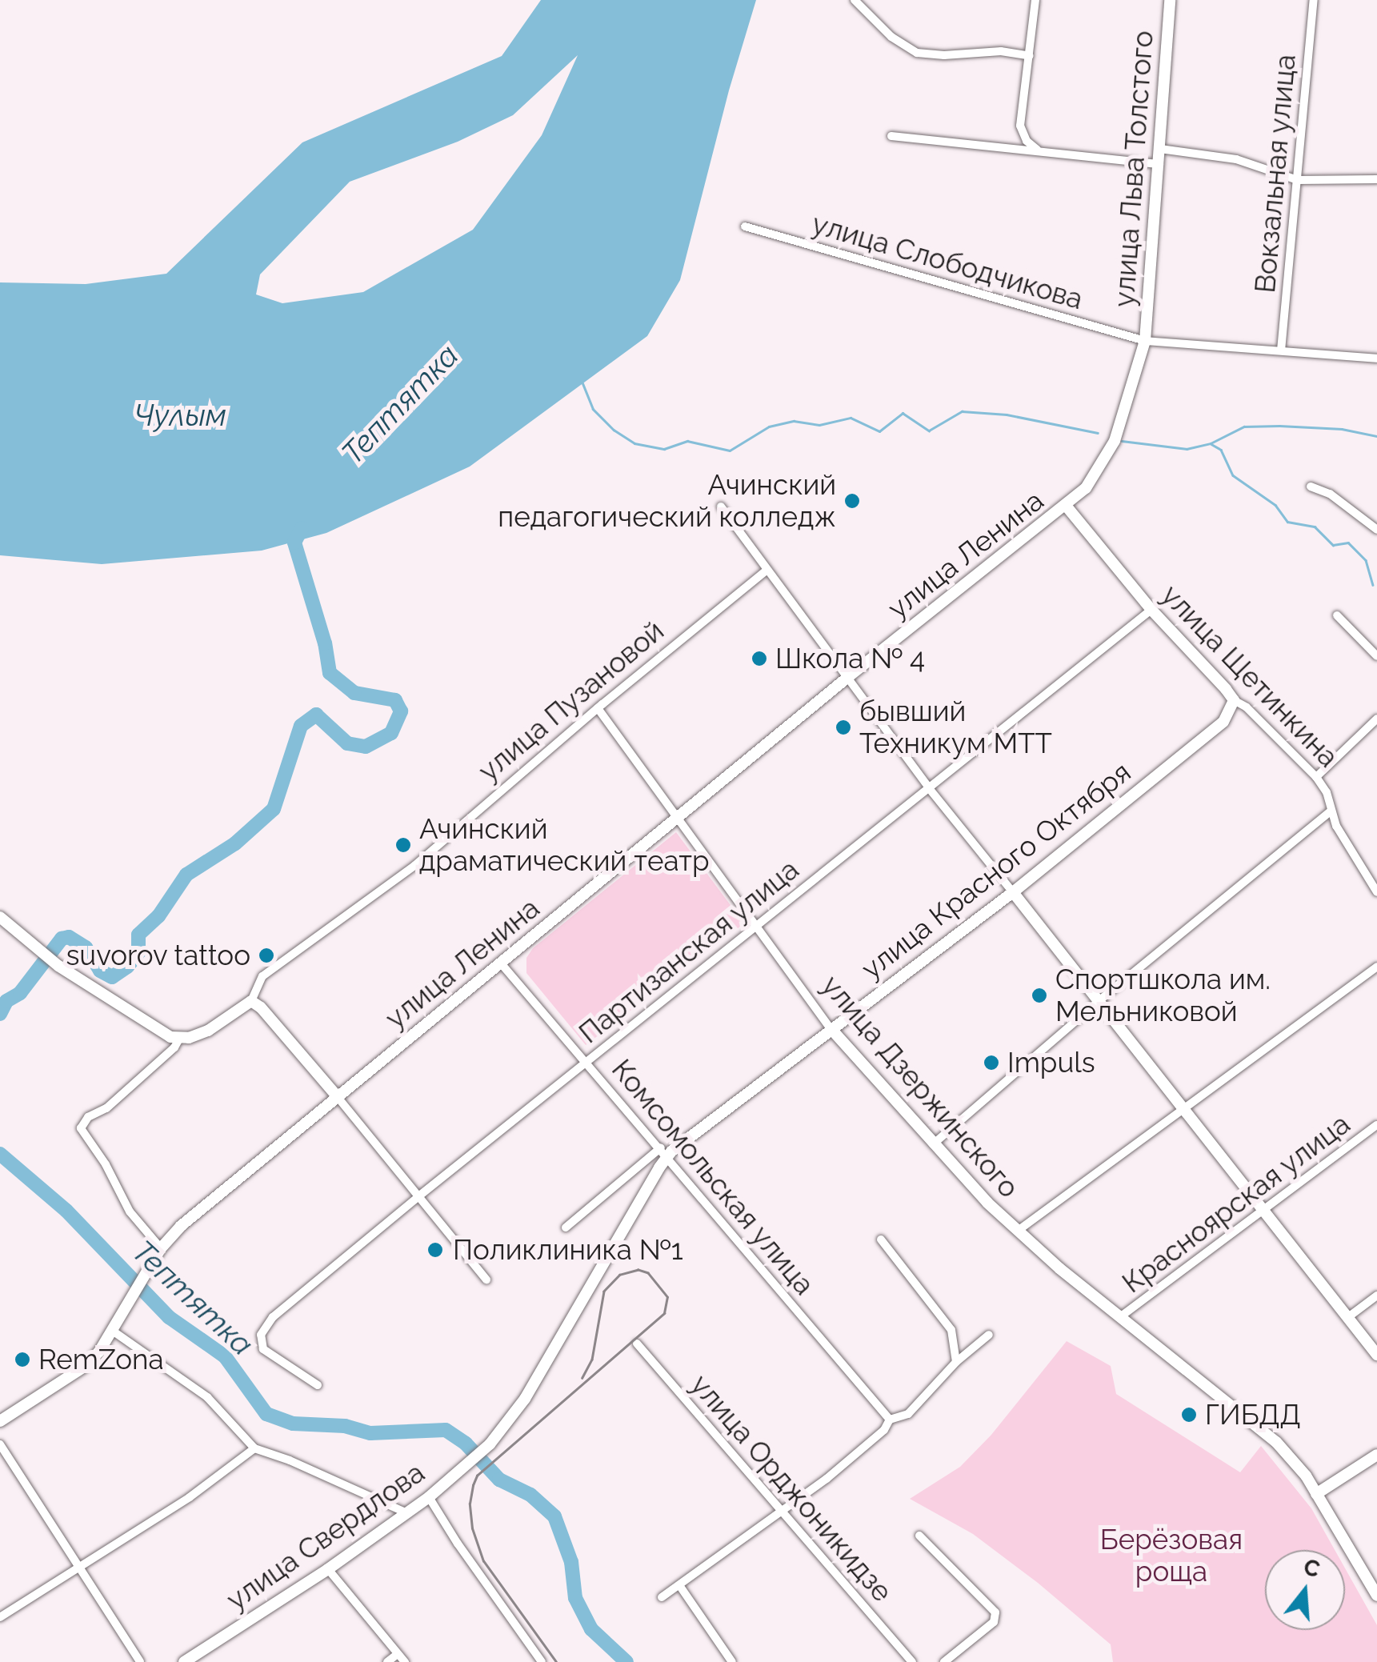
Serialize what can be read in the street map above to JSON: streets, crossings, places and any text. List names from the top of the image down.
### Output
{
  "streets": {
    "main road": [
      "улица Льва Толстого",
      "улица Ленина",
      "улица Щетинкина",
      "улица Пузановой",
      "улица Красного Октября",
      "улица Дзержинского",
      "улица Свердлова"
    ],
    "street": [
      "Вокзальная улица",
      "улица Слободчикова",
      "Партизанская улица",
      "Комсомольская улица",
      "Красноярская улица",
      "улица Орджоникидзе"
    ]
  },
  "crossings": [
    ["улица Льва Толстого", "улица Слободчикова"],
    ["улица Льва Толстого", "улица Ленина"],
    ["Вокзальная улица", "улица Слободчикова"],
    ["улица Слободчикова", "улица Ленина"],
    ["улица Ленина", "улица Щетинкина"],
    ["улица Ленина", "улица Дзержинского"],
    ["улица Ленина", "Комсомольская улица"],
    ["улица Щетинкина", "улица Красного Октября"],
    ["улица Щетинкина", "Партизанская улица"],
    ["улица Пузановой", "улица Дзержинского"],
    ["улица Красного Октября", "улица Дзержинского"],
    ["улица Красного Октября", "Комсомольская улица"],
    ["улица Красного Октября", "улица Свердлова"],
    ["Партизанская улица", "улица Дзержинского"],
    ["Партизанская улица", "Комсомольская улица"],
    ["улица Дзержинского", "Красноярская улица"]
  ],
  "water": ["Тептятка", "Чулым"],
  "parks": ["Берёзовая роща"],
  "places": [
    "Ачинский педагогический колледж",
    "Школа № 4",
    "бывший Техникум МТТ",
    "Ачинский драматический театр",
    "suvorov tattoo",
    "Спортшкола им. Мельниковой",
    "Impuls",
    "Поликлиника №1",
    "RemZona",
    "ГИБДД"
  ],
  "north": "top"
}
